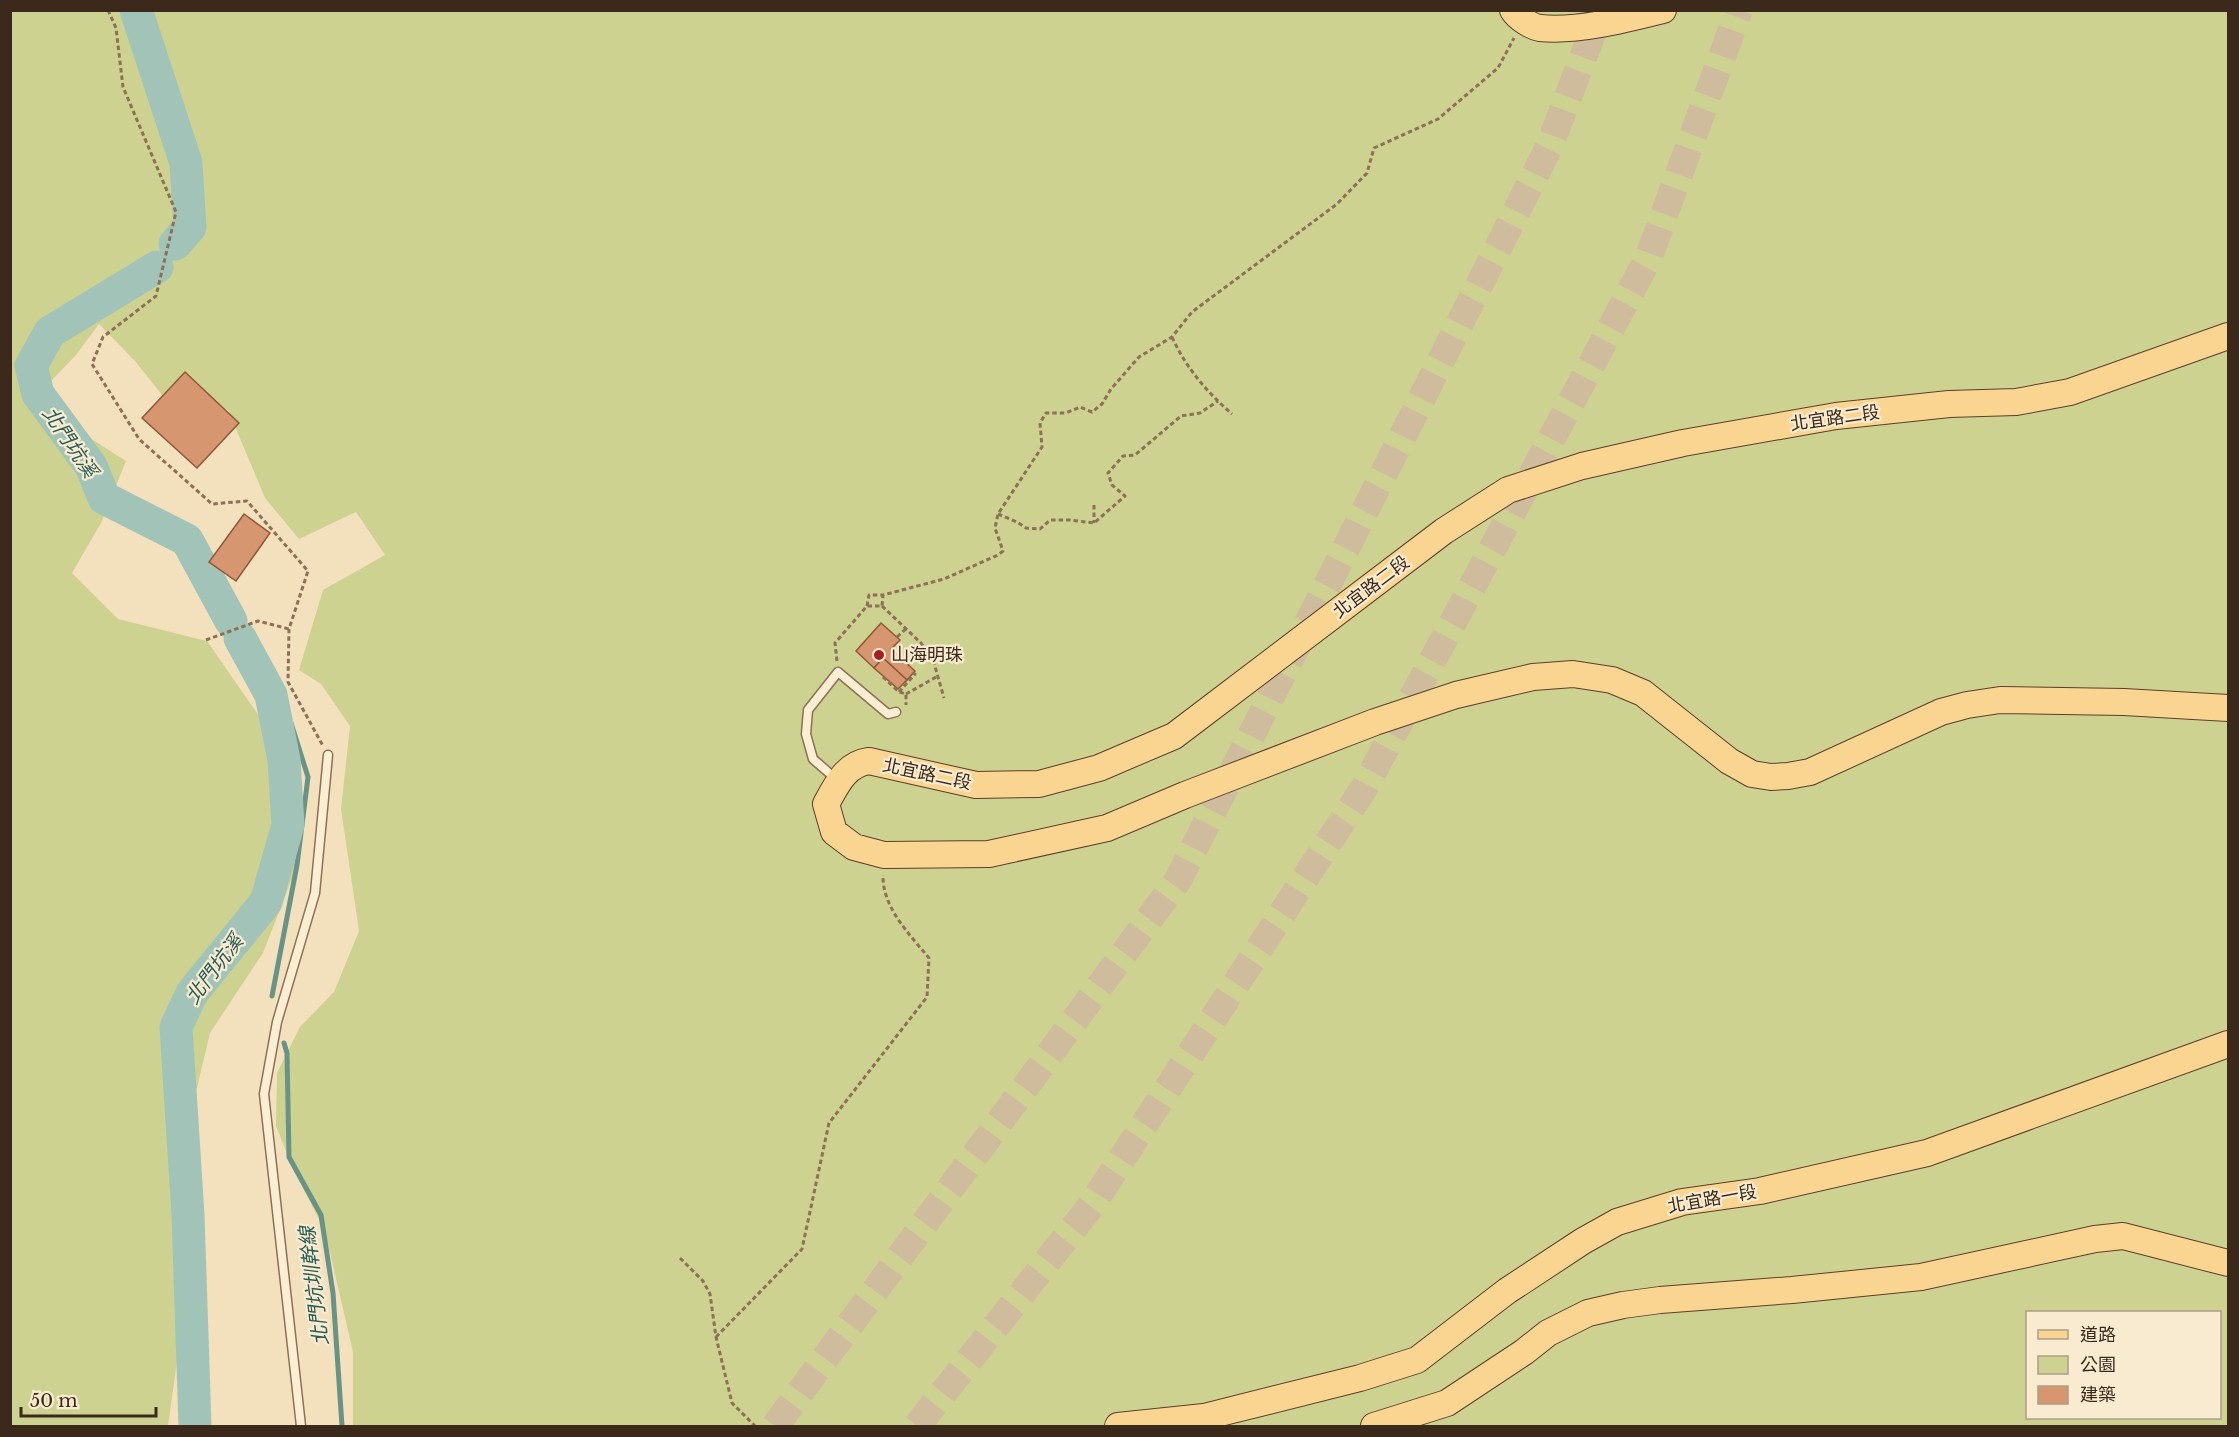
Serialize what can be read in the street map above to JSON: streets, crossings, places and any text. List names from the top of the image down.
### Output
{
  "streets": {
    "main road": ["北宜路二段", "北宜路一段"]
  },
  "water": ["北門坑溪", "北門坑圳幹線"],
  "places": ["山海明珠"],
  "legend": ["道路", "公園", "建築"],
  "scale_bar": "50 m"
}
